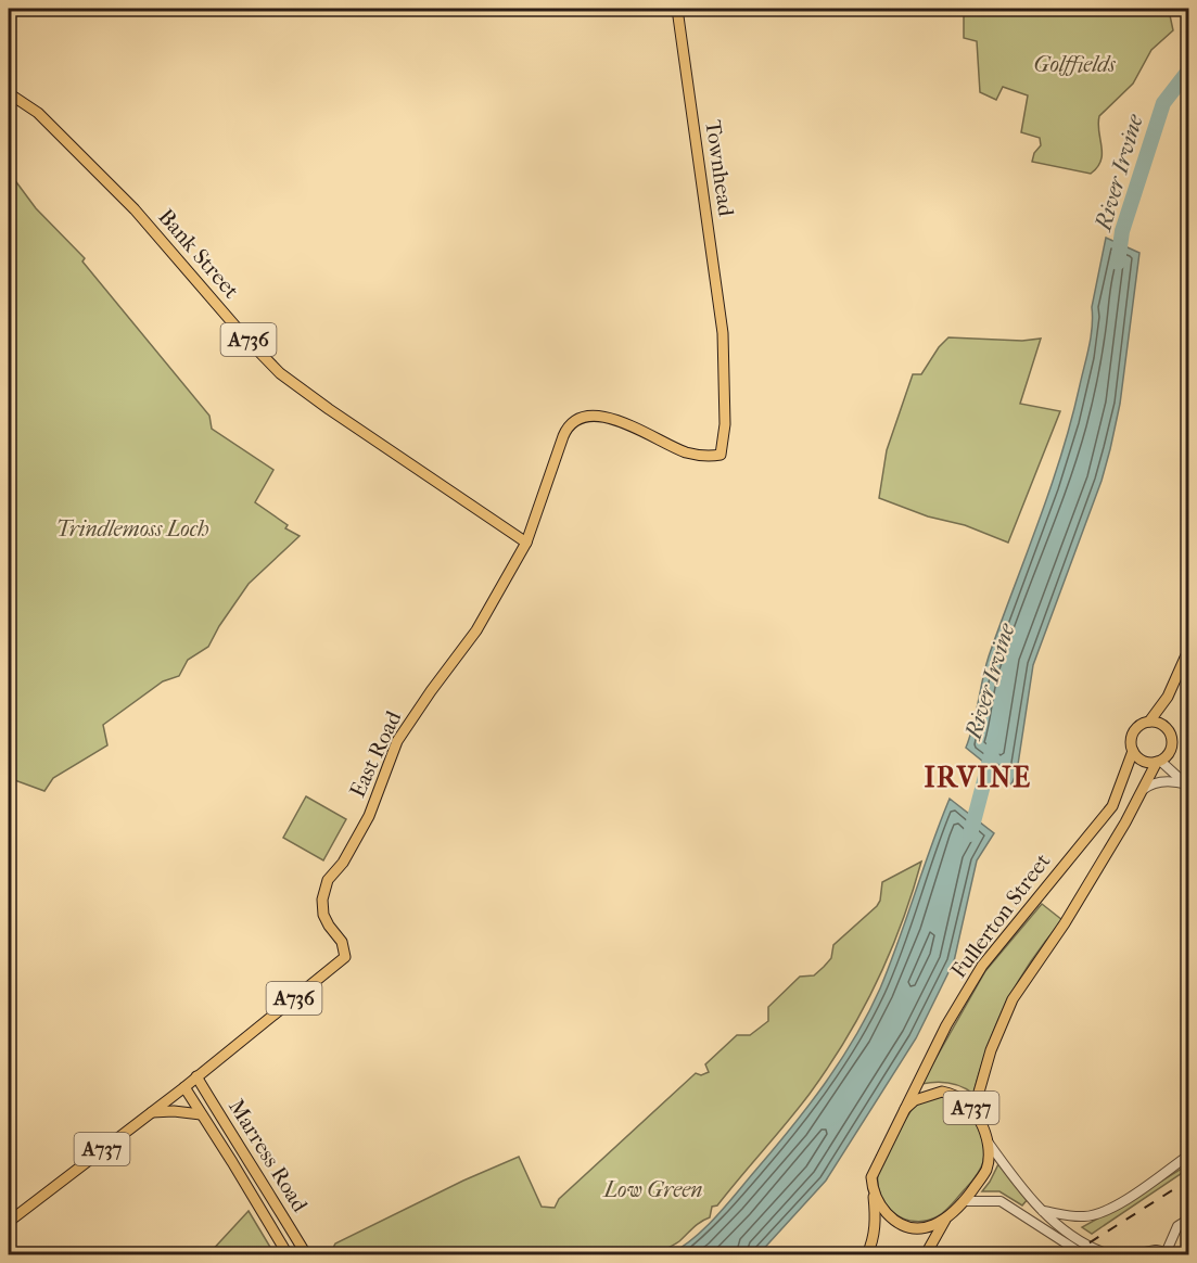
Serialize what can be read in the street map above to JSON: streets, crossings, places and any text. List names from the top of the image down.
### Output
{
  "streets": {
    "main road": [
      "Townhead",
      "Bank Street",
      "A736",
      "East Road",
      "Fullerton Street",
      "A737",
      "Marress Road"
    ]
  },
  "crossings": [
    ["Townhead", "East Road"],
    ["Bank Street", "East Road"],
    ["East Road", "A737"],
    ["East Road", "Marress Road"],
    ["Fullerton Street", "A737"],
    ["A737", "Marress Road"]
  ],
  "districts": ["IRVINE"],
  "water": ["River Irvine"],
  "parks": ["Golffields", "Trindlemoss Loch", "Low Green"]
}
